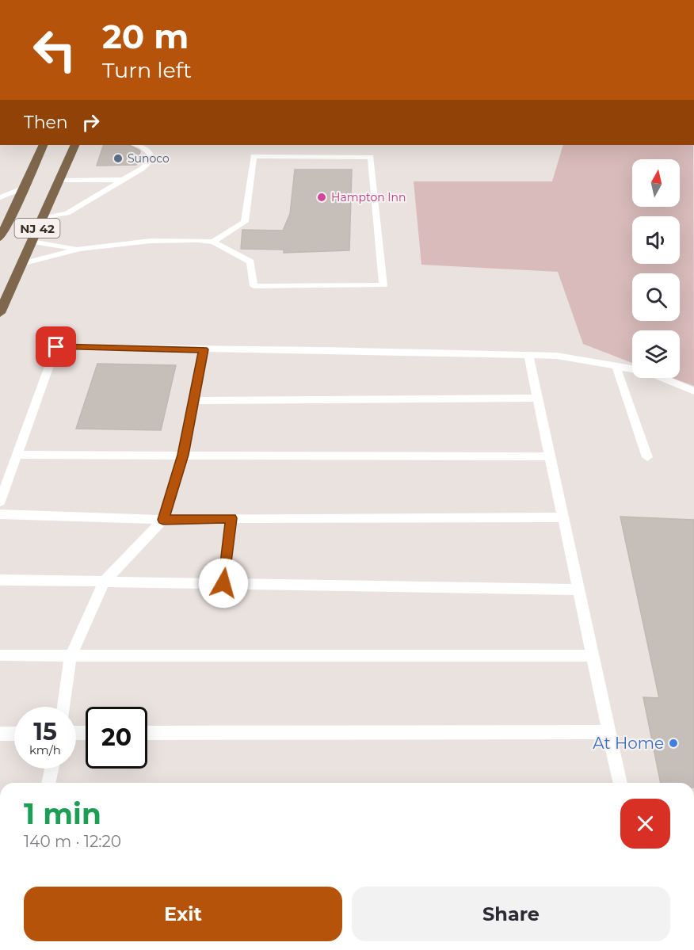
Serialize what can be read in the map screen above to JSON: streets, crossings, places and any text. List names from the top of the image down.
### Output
{
  "streets": {
    "highway": ["NJ 42"]
  },
  "places": ["Sunoco", "Hampton Inn", "At Home"],
  "north": "top",
  "page": {
    "turn": ["20 m", "Turn left"],
    "then": "Then",
    "speed": "15 km/h",
    "limit": "20",
    "heading": ["1 min", "140 m · 12:20"],
    "buttons": ["Exit", "Share"]
  }
}
